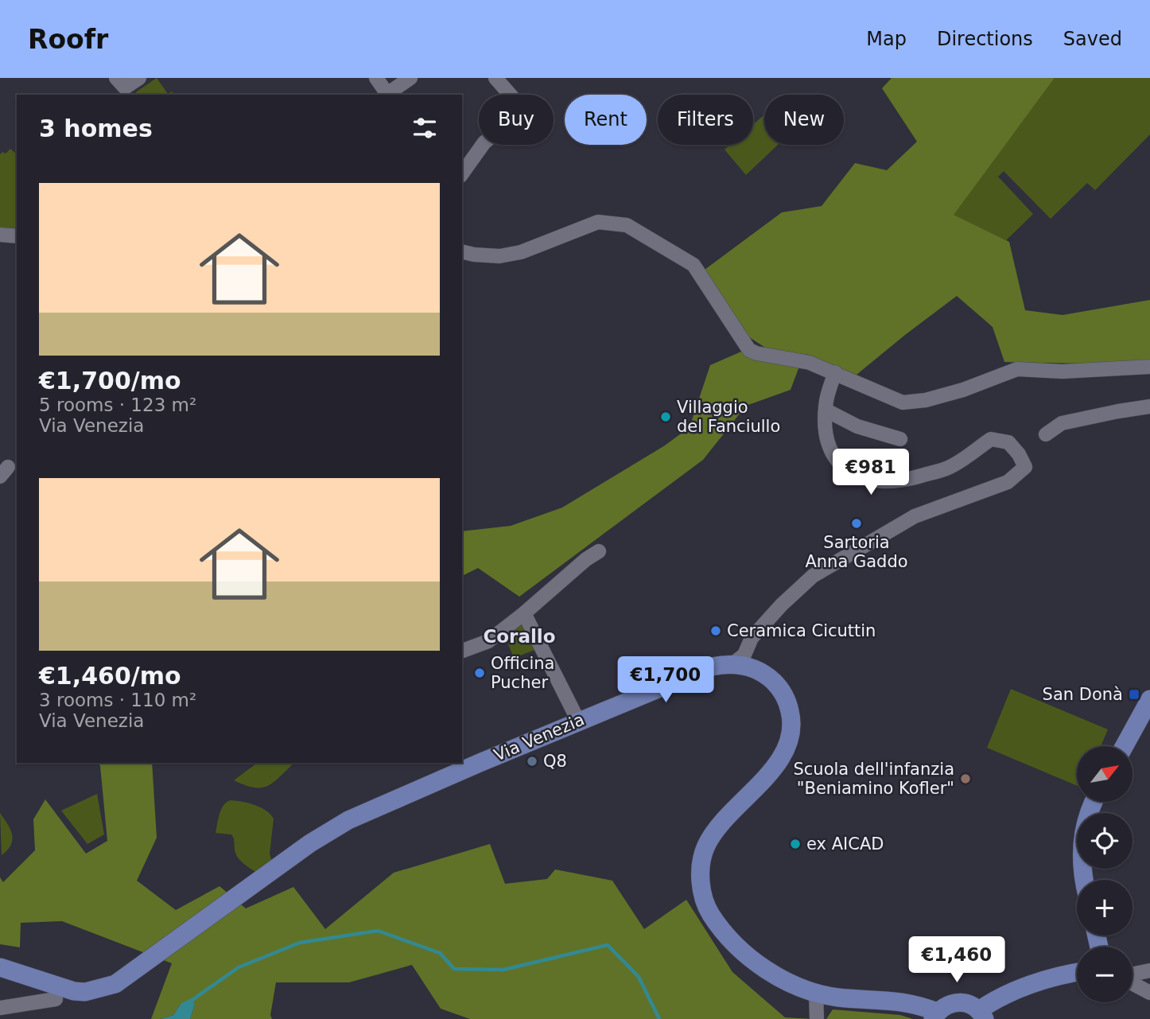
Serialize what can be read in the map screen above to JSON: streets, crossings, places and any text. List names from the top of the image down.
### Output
{
  "streets": {
    "main road": ["Via Venezia"]
  },
  "districts": ["Corallo"],
  "places": {
    "other": [
      "Villaggio del Fanciullo",
      "Sartoria Anna Gaddo",
      "Ceramica Cicuttin",
      "Officina Pucher",
      "Q8",
      "Scuola dell'infanzia \"Beniamino Kofler\"",
      "ex AICAD"
    ],
    "transit": ["San Donà"]
  },
  "north": "top right",
  "page": {
    "header": "Roofr",
    "nav": ["Map", "Directions", "Saved"],
    "chip": [
      "Buy",
      "Rent",
      "Filters",
      "New"
    ],
    "heading": "3 homes",
    "list": [
      {
        "name": "€1,700/mo",
        "note": "5 rooms · 123 m² · Via Venezia"
      },
      {
        "name": "€1,460/mo",
        "note": "3 rooms · 110 m² · Via Venezia"
      }
    ],
    "price": ["€981", "€1,700", "€1,460"],
    "map_buttons": ["+", "−"]
  }
}
